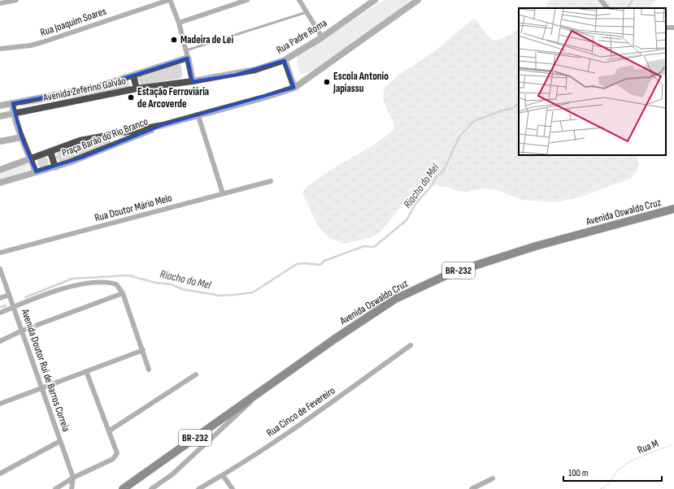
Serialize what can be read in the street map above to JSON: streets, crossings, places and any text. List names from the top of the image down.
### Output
{
  "streets": {
    "highway": ["Avenida Oswaldo Cruz", "BR-232"],
    "street": [
      "Rua Joaquim Soares",
      "Rua Padre Roma",
      "Avenida Zeferino Galvão",
      "Praça Barão do Rio Branco",
      "Rua Doutor Mário Melo",
      "Avenida Doutor Rui de Barros Correia",
      "Rua Cinco de Fevereiro"
    ],
    "path": ["Rua M"]
  },
  "crossings": [
    ["Rua Padre Roma", "Avenida Zeferino Galvão"]
  ],
  "water": ["Riacho do Mel"],
  "places": ["Madeira de Lei", "Escola Antonio Japiassu", "Estação Ferroviária de Arcoverde"],
  "scale_bar": "100 m"
}
